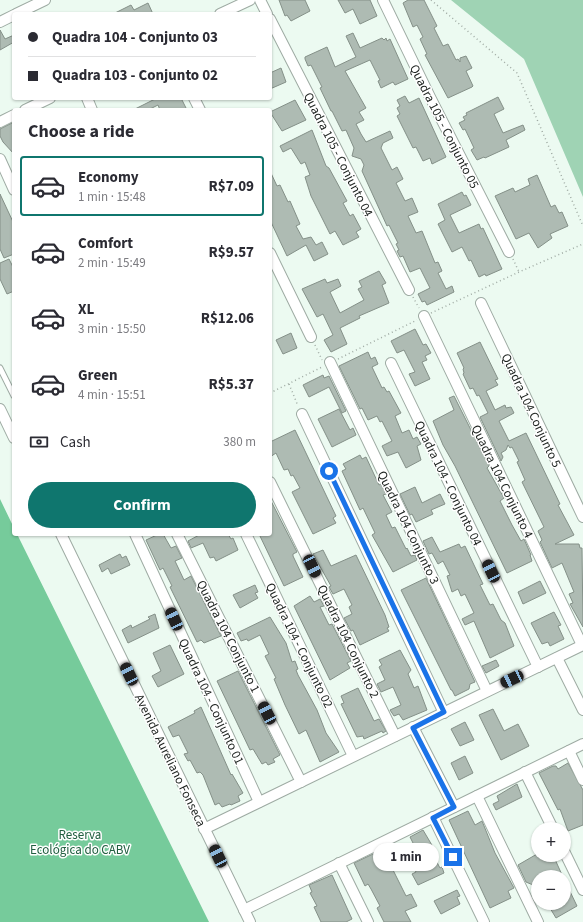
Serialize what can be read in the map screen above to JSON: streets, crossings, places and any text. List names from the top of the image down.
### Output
{
  "streets": {
    "street": [
      "Quadra 105 - Conjunto 05",
      "Quadra 105 - Conjunto 04",
      "Quadra 104 Conjunto 5",
      "Quadra 104 Conjunto 4",
      "Quadra 104 - Conjunto 04",
      "Quadra 104 Conjunto 3",
      "Quadra 104 Conjunto 1",
      "Quadra 104 Conjunto 2",
      "Quadra 104 - Conjunto 02",
      "Quadra 104 - Conjunto 01",
      "Avenida Aureliano Fonseca"
    ]
  },
  "parks": ["Reserva Ecológica do CABV"],
  "page": {
    "banner": ["Quadra 104 - Conjunto 03", "Quadra 103 - Conjunto 02"],
    "heading": "Choose a ride",
    "list": [
      {
        "name": "Economy",
        "note": "1 min · 15:48",
        "value": "R$7.09"
      },
      {
        "name": "Comfort",
        "note": "2 min · 15:49",
        "value": "R$9.57"
      },
      {
        "name": "XL",
        "note": "3 min · 15:50",
        "value": "R$12.06"
      },
      {
        "name": "Green",
        "note": "4 min · 15:51",
        "value": "R$5.37"
      }
    ],
    "pay": ["Cash", "380 m"],
    "buttons": "Confirm",
    "map_buttons": ["+", "−"],
    "bubble": "1 min"
  }
}
